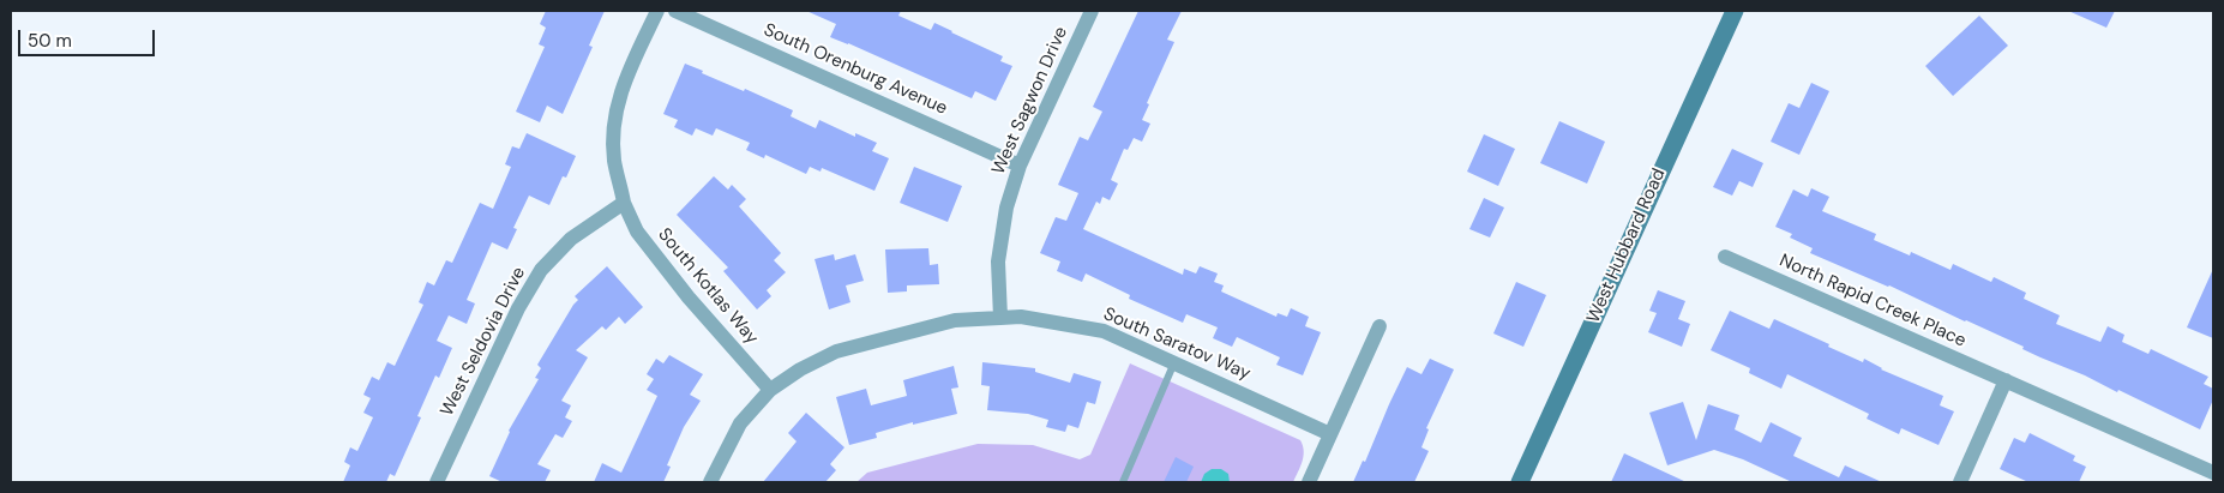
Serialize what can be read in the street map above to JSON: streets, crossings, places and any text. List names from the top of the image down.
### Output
{
  "streets": {
    "street": [
      "South Orenburg Avenue",
      "West Sagwon Drive",
      "West Hubbard Road",
      "South Kotlas Way",
      "North Rapid Creek Place",
      "West Seldovia Drive",
      "South Saratov Way"
    ]
  },
  "crossings": [
    ["South Orenburg Avenue", "West Sagwon Drive"],
    ["West Sagwon Drive", "South Saratov Way"],
    ["South Kotlas Way", "West Seldovia Drive"]
  ],
  "scale_bar": "50 m"
}
